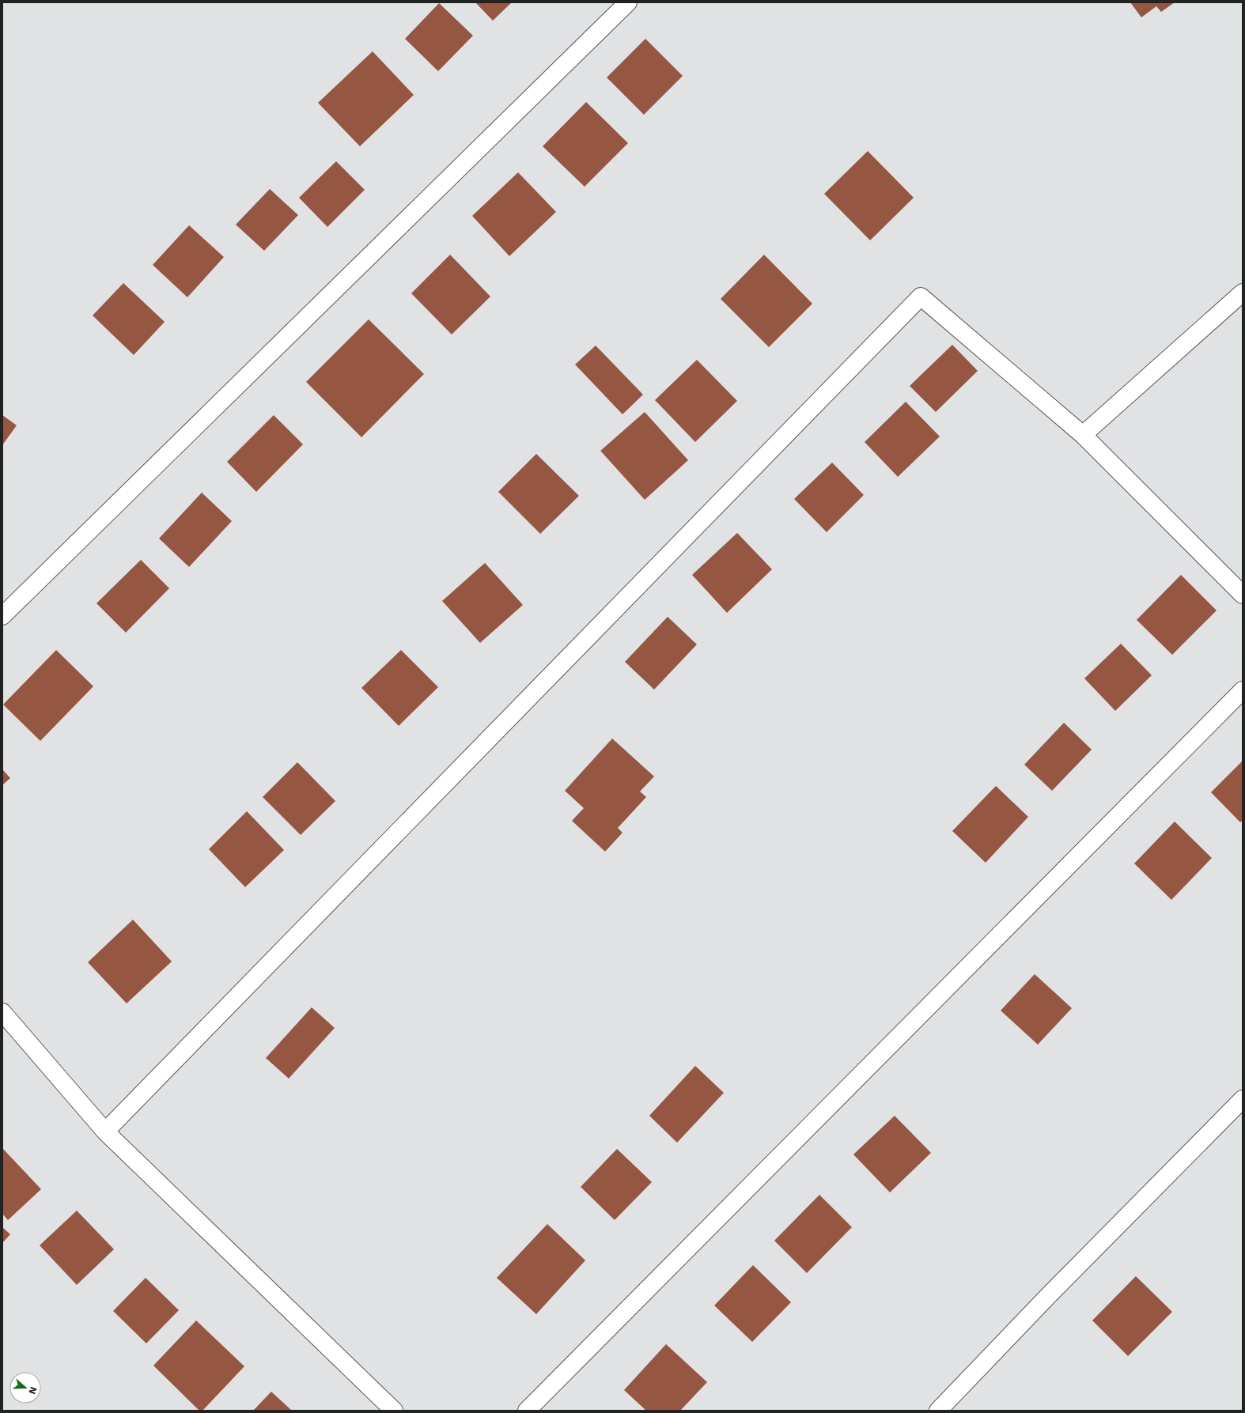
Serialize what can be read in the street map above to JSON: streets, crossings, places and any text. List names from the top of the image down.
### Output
{
  "north": "right"
}
